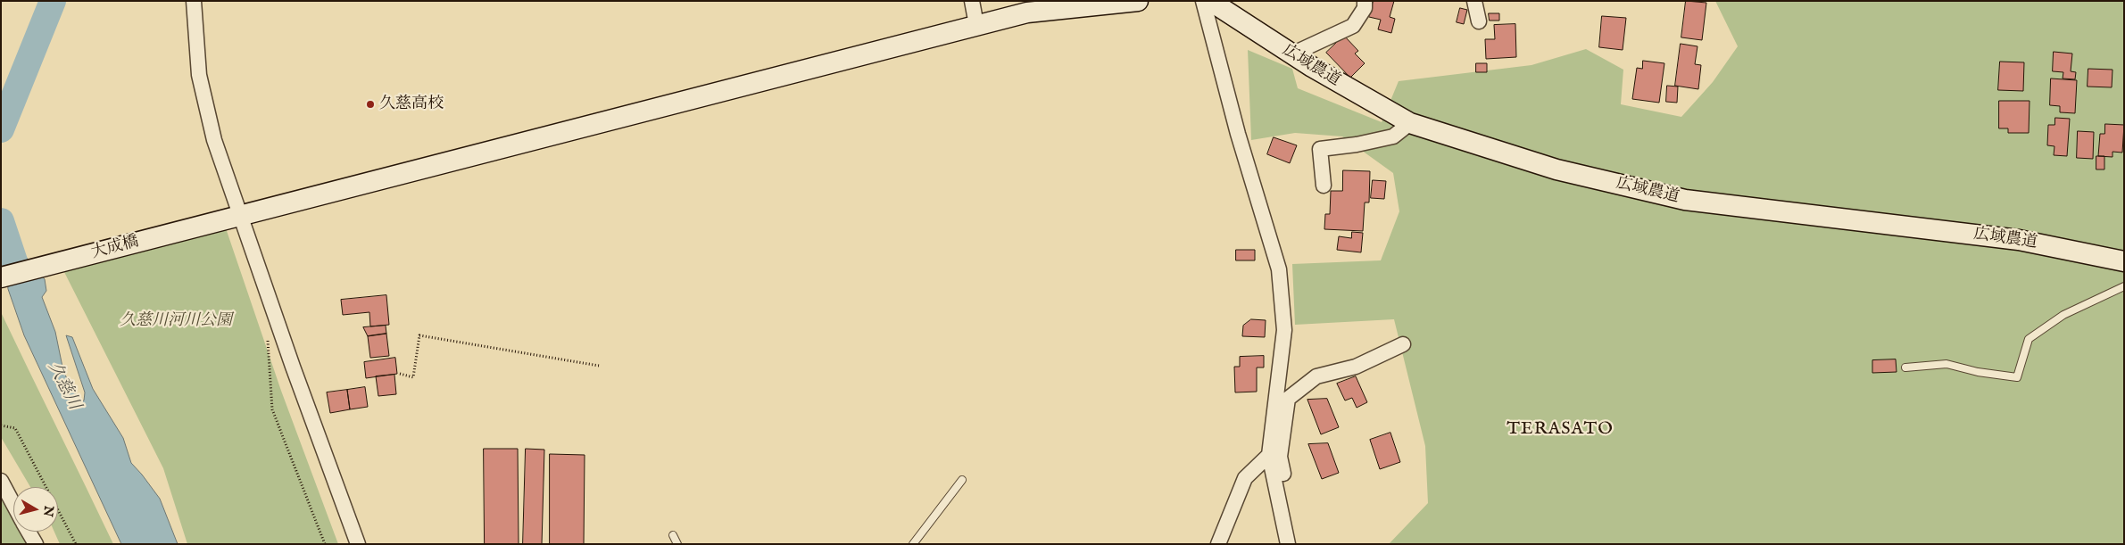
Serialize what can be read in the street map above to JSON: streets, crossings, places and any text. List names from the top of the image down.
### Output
{
  "streets": {
    "street": ["広域農道", "大成橋"]
  },
  "districts": ["TERASATO"],
  "water": ["久慈川"],
  "parks": ["久慈川河川公園"],
  "places": ["久慈高校"],
  "north": "right"
}
